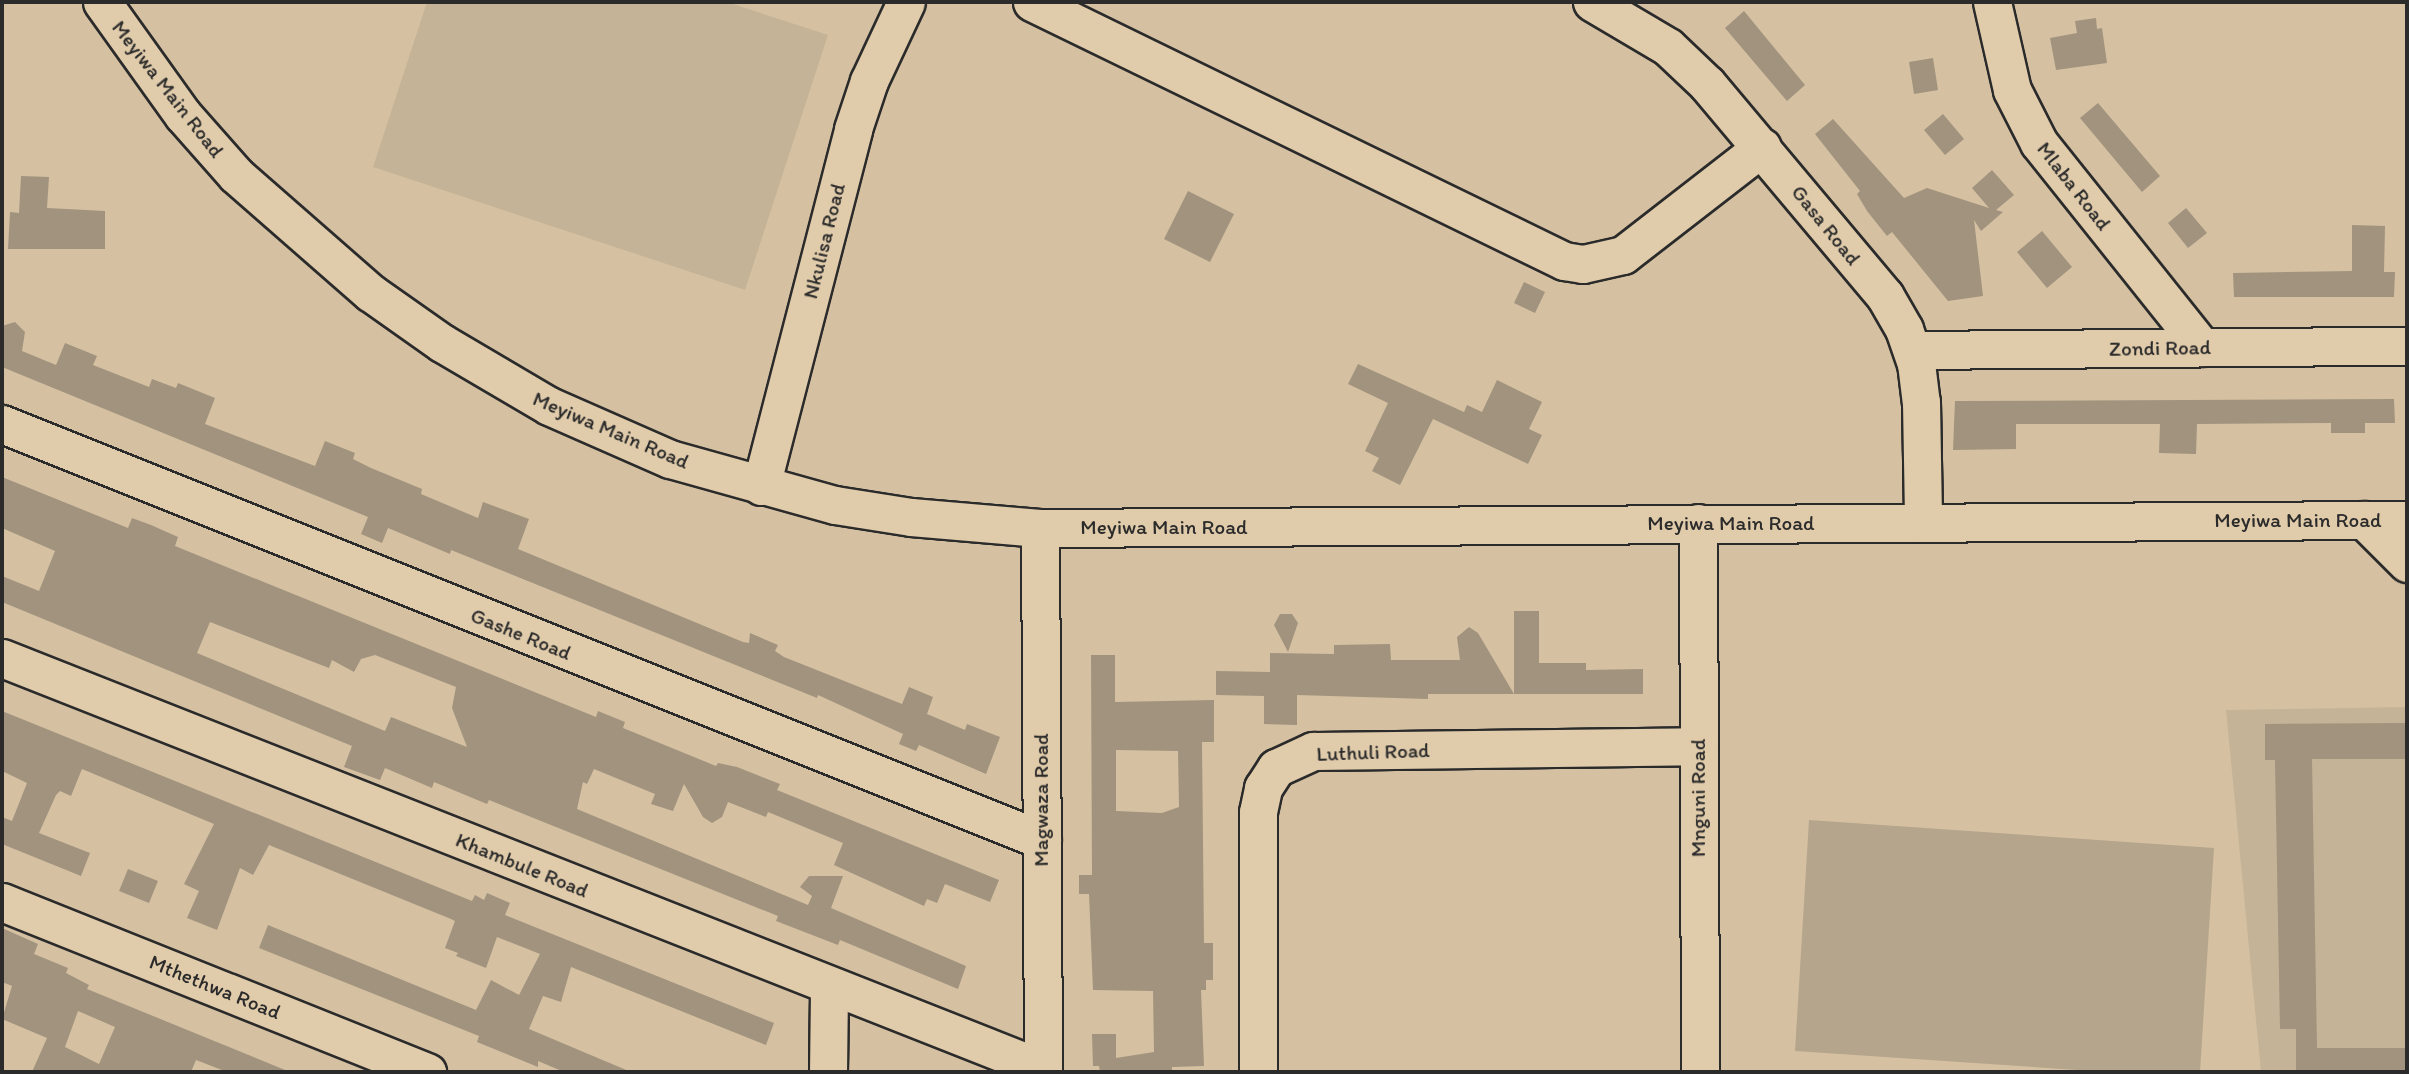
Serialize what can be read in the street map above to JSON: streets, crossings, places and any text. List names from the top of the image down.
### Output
{
  "streets": {
    "street": [
      "Meyiwa Main Road",
      "Mlaba Road",
      "Gasa Road",
      "Nkulisa Road",
      "Zondi Road",
      "Gashe Road",
      "Luthuli Road",
      "Mnguni Road",
      "Magwaza Road",
      "Khambule Road",
      "Mthethwa Road"
    ]
  },
  "crossings": [
    ["Meyiwa Main Road", "Gasa Road"],
    ["Meyiwa Main Road", "Nkulisa Road"],
    ["Meyiwa Main Road", "Mnguni Road"],
    ["Meyiwa Main Road", "Magwaza Road"],
    ["Mlaba Road", "Zondi Road"],
    ["Gasa Road", "Zondi Road"],
    ["Gashe Road", "Magwaza Road"],
    ["Luthuli Road", "Mnguni Road"],
    ["Magwaza Road", "Khambule Road"]
  ]
}
